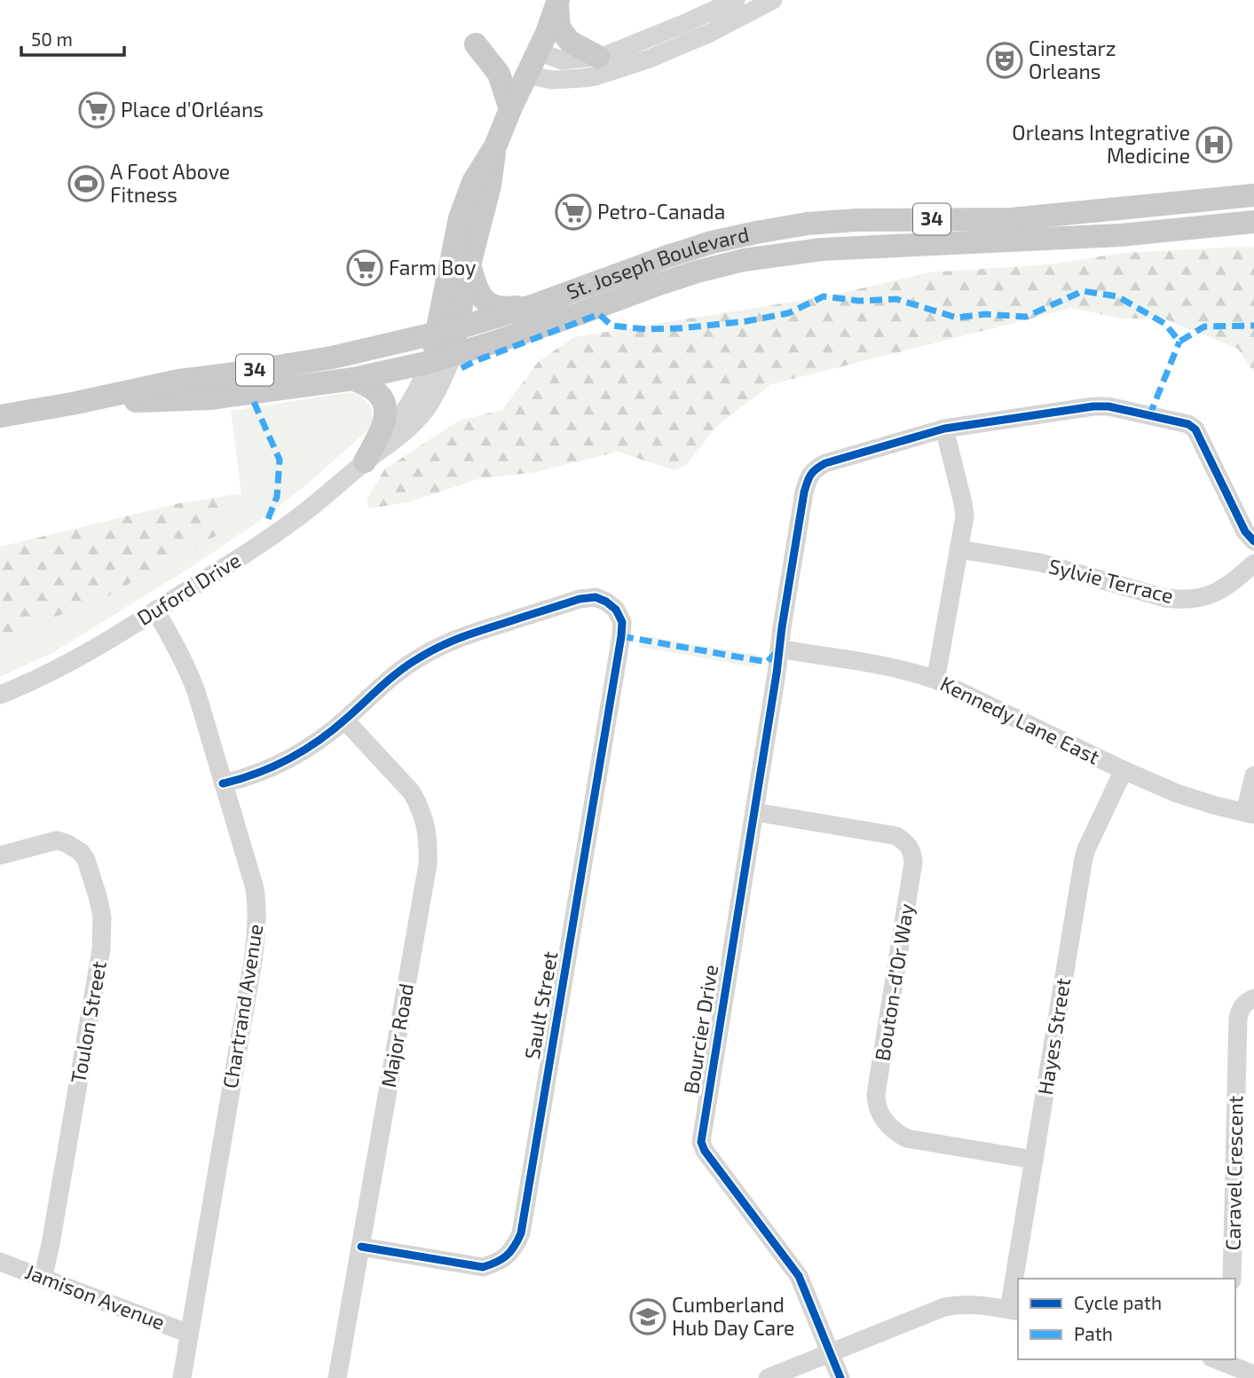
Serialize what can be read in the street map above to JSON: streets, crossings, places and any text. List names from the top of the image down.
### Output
{
  "streets": {
    "main road": ["34", "St. Joseph Boulevard"],
    "street": [
      "Sylvie Terrace",
      "Duford Drive",
      "Kennedy Lane East",
      "Bouton-d'Or Way",
      "Sault Street",
      "Chartrand Avenue",
      "Toulon Street",
      "Bourcier Drive",
      "Major Road",
      "Hayes Street",
      "Caravel Crescent",
      "Jamison Avenue"
    ]
  },
  "crossings": [
    ["St. Joseph Boulevard", "Duford Drive"],
    ["Duford Drive", "Chartrand Avenue"],
    ["Kennedy Lane East", "Bourcier Drive"],
    ["Kennedy Lane East", "Hayes Street"],
    ["Bouton-d'Or Way", "Bourcier Drive"],
    ["Bouton-d'Or Way", "Hayes Street"],
    ["Sault Street", "Major Road"],
    ["Chartrand Avenue", "Jamison Avenue"],
    ["Toulon Street", "Jamison Avenue"]
  ],
  "places": {
    "theatre": ["Cinestarz Orleans"],
    "supermarket": ["Place d'Orléans", "Petro-Canada", "Farm Boy"],
    "hospital": ["Orleans Integrative Medicine"],
    "sports": ["A Foot Above Fitness"],
    "school or university": ["Cumberland Hub Day Care"]
  },
  "legend": ["Cycle path", "Path"],
  "scale_bar": "50 m"
}
